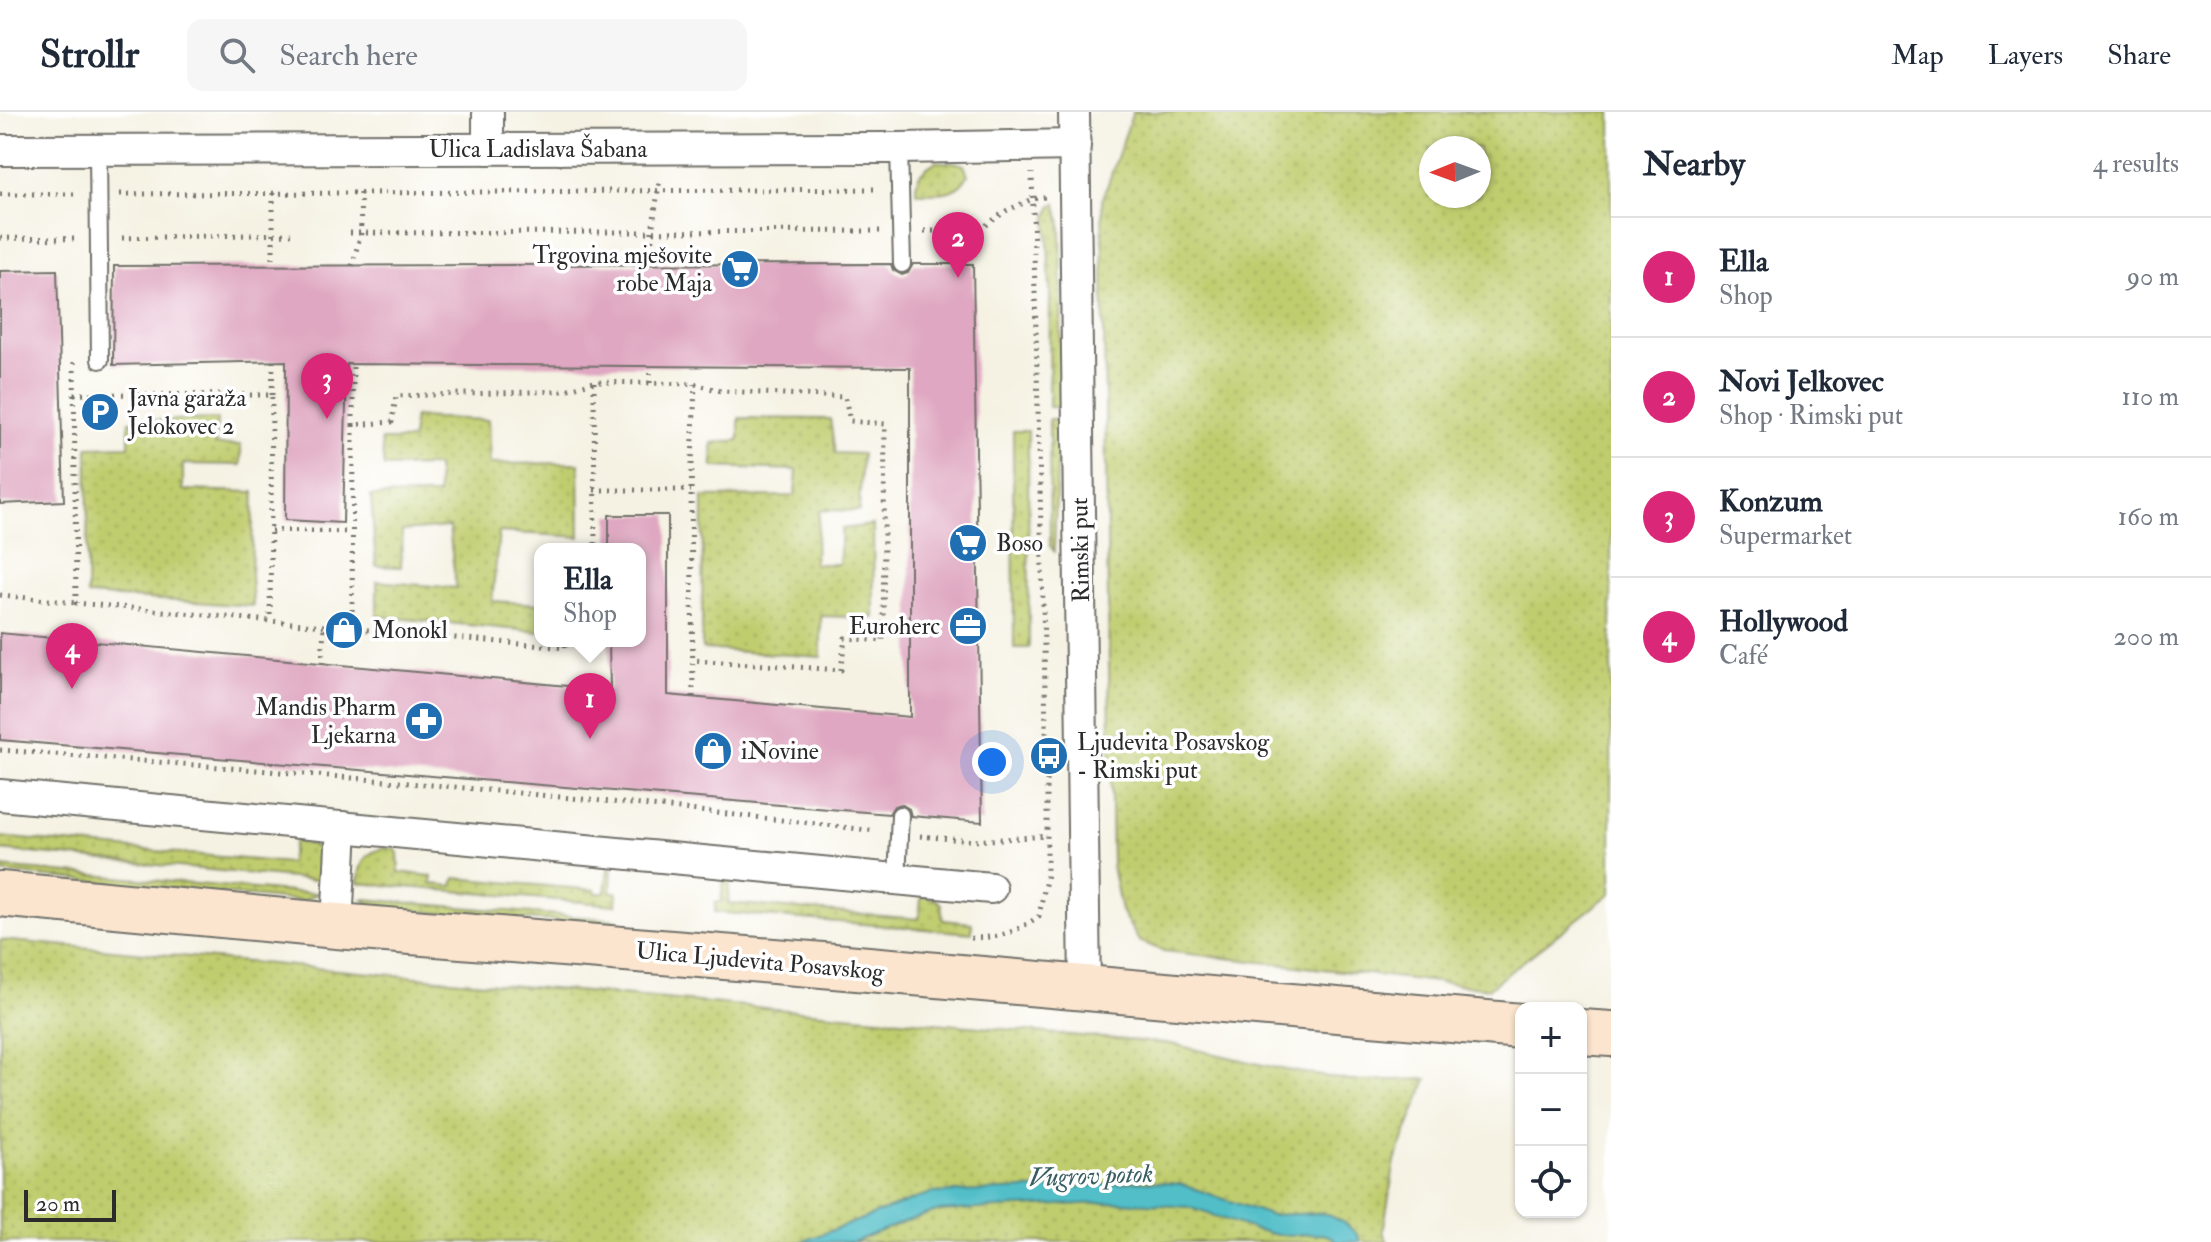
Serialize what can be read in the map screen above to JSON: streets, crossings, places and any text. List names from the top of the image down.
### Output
{
  "streets": {
    "main road": ["Ulica Ljudevita Posavskog"],
    "street": ["Ulica Ladislava Šabana", "Rimski put"]
  },
  "crossings": [
    ["Ulica Ladislava Šabana", "Rimski put"],
    ["Rimski put", "Ulica Ljudevita Posavskog"]
  ],
  "water": ["Vugrov potok"],
  "places": {
    "supermarket": ["Trgovina mješovite robe Maja", "Boso"],
    "parking": ["Javna garaža Jelokovec 2"],
    "office": ["Euroherc"],
    "shop": ["Monokl", "iNovine"],
    "pharmacy": ["Mandis Pharm Ljekarna"],
    "bus stop": ["Ljudevita Posavskog - Rimski put"]
  },
  "scale_bar": "20 m",
  "north": "left",
  "page": {
    "header": "Strollr",
    "search": "Search here",
    "nav": ["Map", "Layers", "Share"],
    "heading": ["Nearby", "4 results"],
    "pins": [
      "2",
      "3",
      "4",
      "1"
    ],
    "list": [
      {
        "mark": "1",
        "name": "Ella",
        "note": "Shop",
        "value": "90 m"
      },
      {
        "mark": "2",
        "name": "Novi Jelkovec",
        "note": "Shop · Rimski put",
        "value": "110 m"
      },
      {
        "mark": "3",
        "name": "Konzum",
        "note": "Supermarket",
        "value": "160 m"
      },
      {
        "mark": "4",
        "name": "Hollywood",
        "note": "Café",
        "value": "200 m"
      }
    ],
    "popup": ["Ella", "Shop"],
    "map_buttons": ["+", "−"],
    "scale": "20 m"
  }
}
